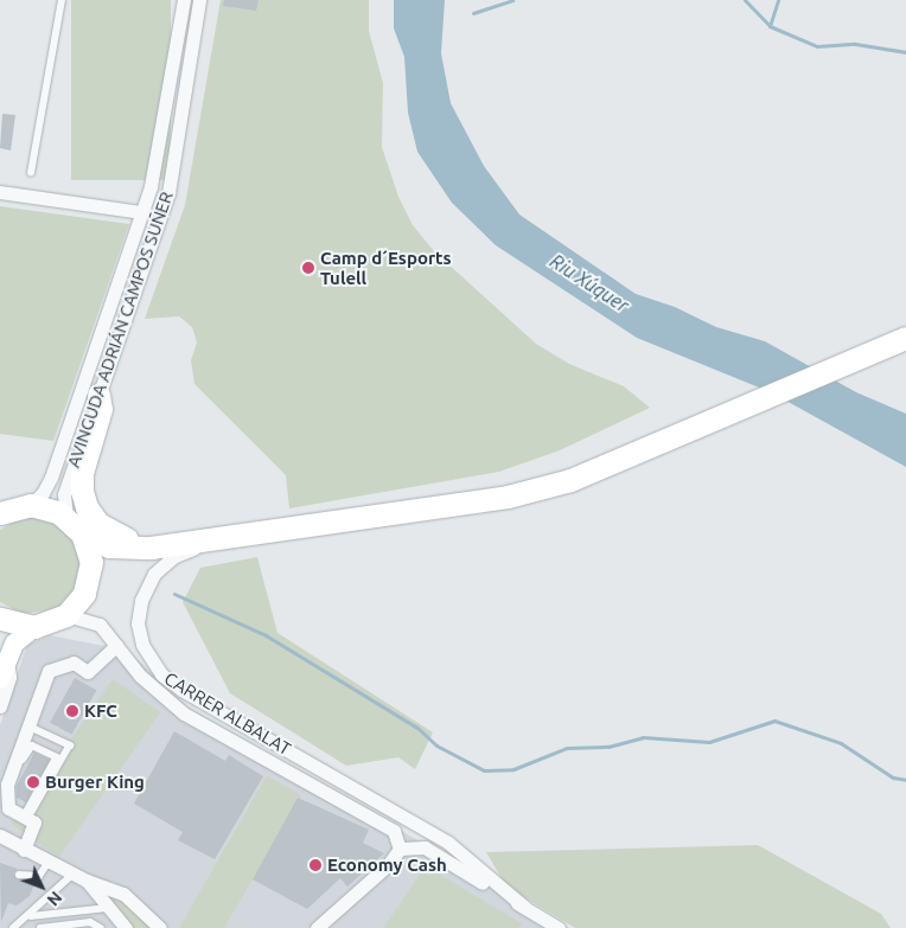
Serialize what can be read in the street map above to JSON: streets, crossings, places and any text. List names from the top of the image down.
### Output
{
  "streets": {
    "street": ["AVINGUDA ADRIÁN CAMPOS SUÑER", "CARRER ALBALAT"]
  },
  "water": ["Riu Xúquer"],
  "places": [
    "Camp d´Esports Tulell",
    "KFC",
    "Burger King",
    "Economy Cash"
  ],
  "north": "bottom right"
}
